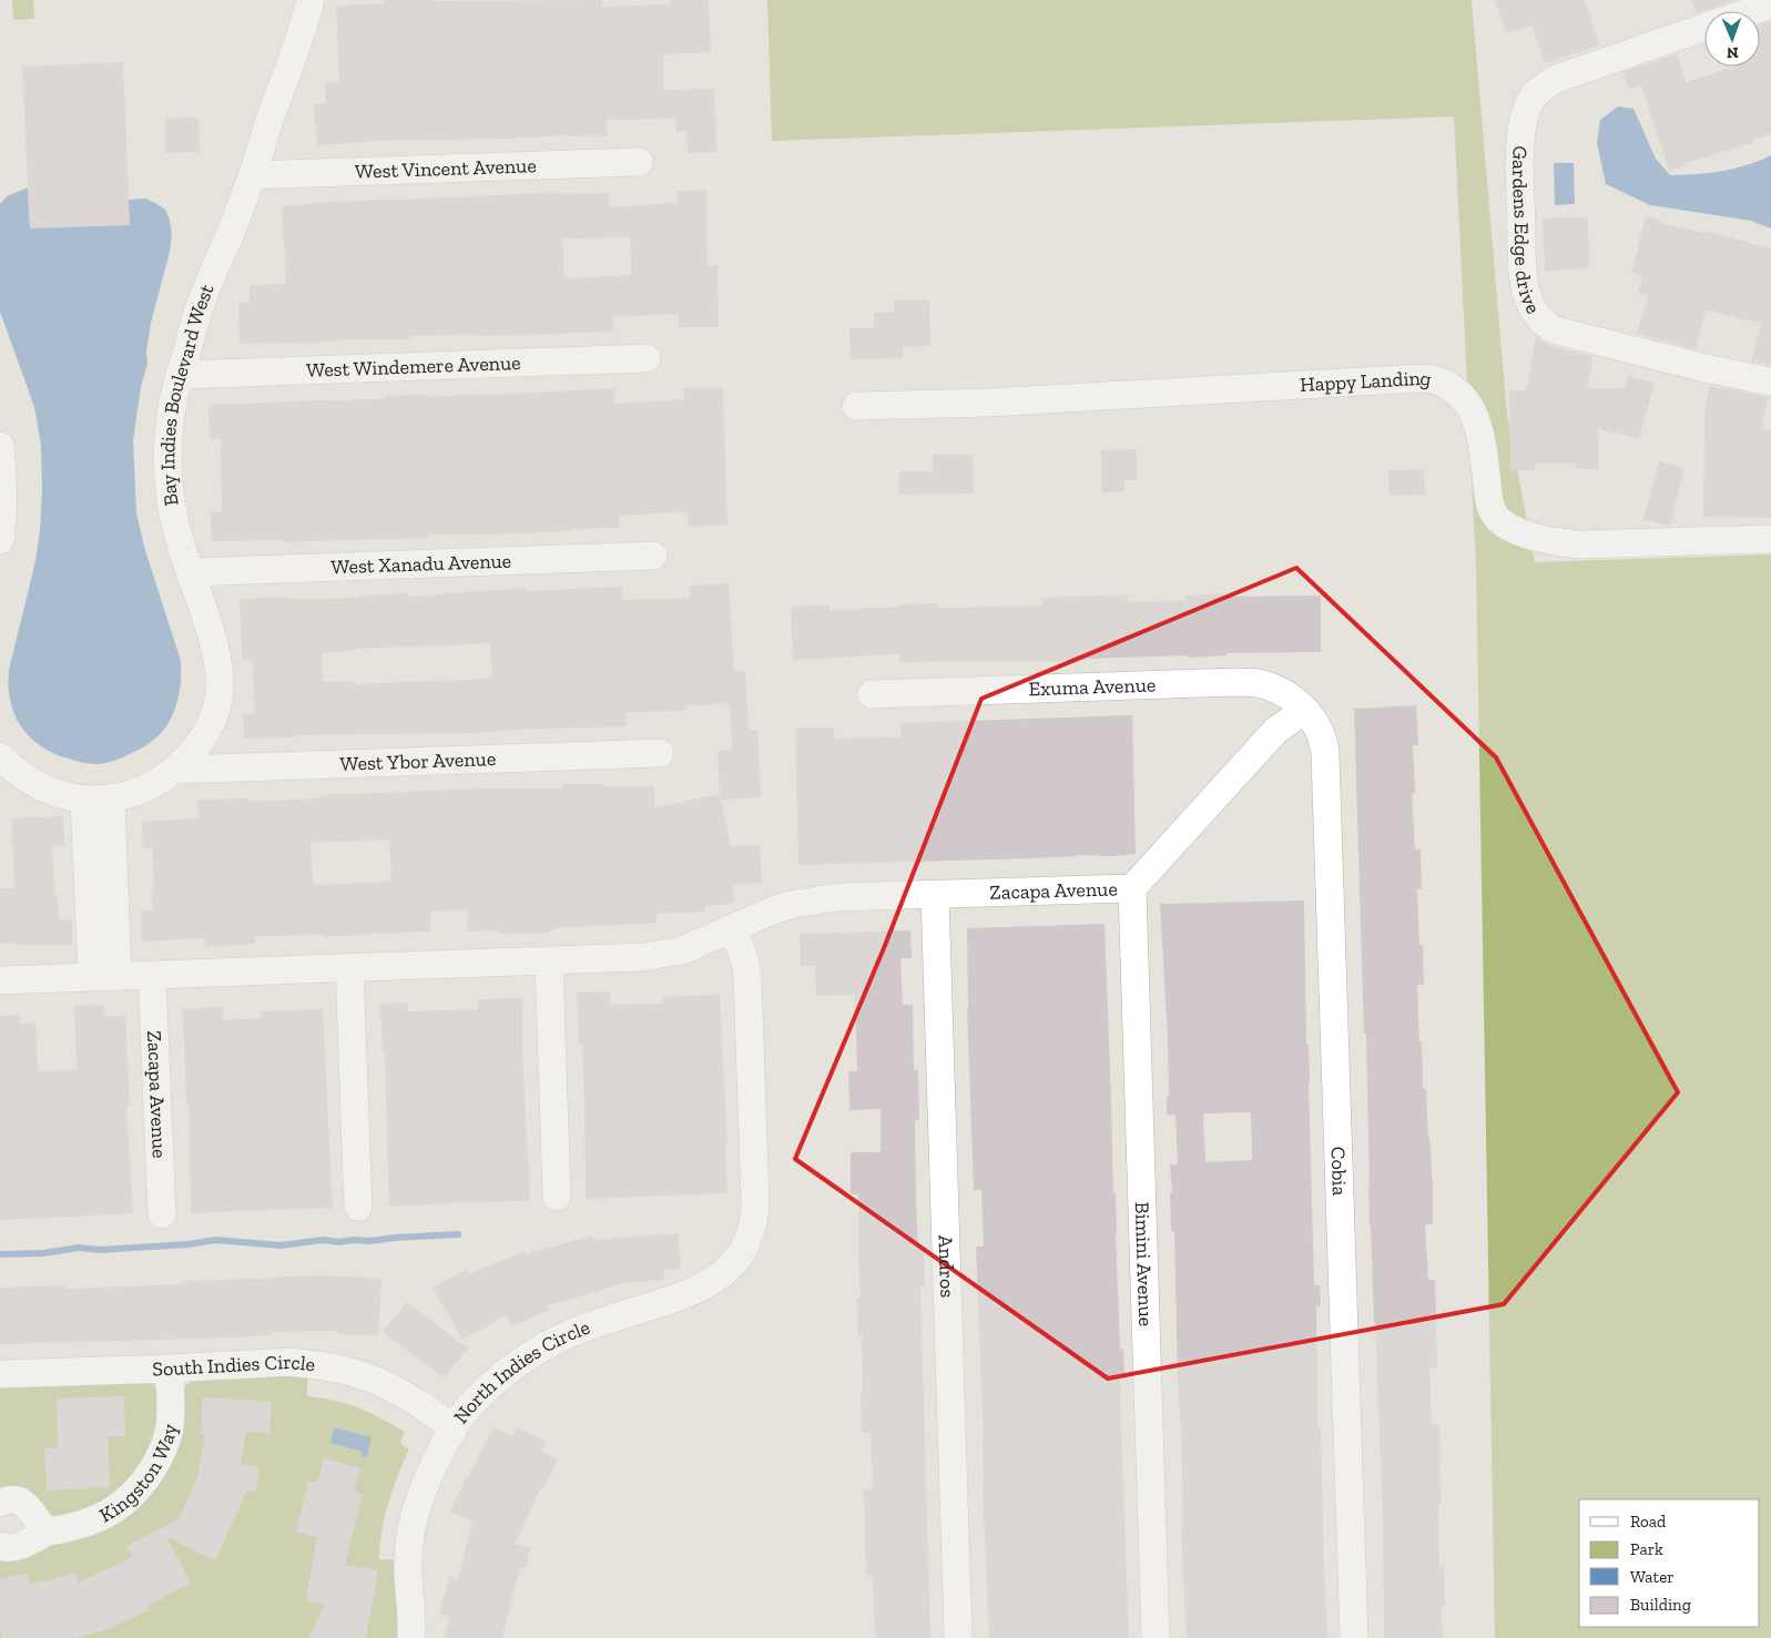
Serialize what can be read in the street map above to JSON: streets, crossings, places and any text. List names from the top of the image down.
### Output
{
  "streets": {
    "street": [
      "West Vincent Avenue",
      "Gardens Edge drive",
      "West Windemere Avenue",
      "Happy Landing",
      "Bay Indies Boulevard West",
      "West Xanadu Avenue",
      "Exuma Avenue",
      "West Ybor Avenue",
      "Zacapa Avenue",
      "Cobia",
      "Bimini Avenue",
      "Andros",
      "South Indies Circle",
      "North Indies Circle",
      "Kingston Way"
    ]
  },
  "crossings": [
    ["West Vincent Avenue", "Bay Indies Boulevard West"],
    ["West Windemere Avenue", "Bay Indies Boulevard West"],
    ["Bay Indies Boulevard West", "West Xanadu Avenue"],
    ["Bay Indies Boulevard West", "West Ybor Avenue"],
    ["Exuma Avenue", "Zacapa Avenue"],
    ["Exuma Avenue", "Cobia"],
    ["Zacapa Avenue", "Cobia"],
    ["Zacapa Avenue", "Bimini Avenue"],
    ["Zacapa Avenue", "Andros"],
    ["Zacapa Avenue", "North Indies Circle"],
    ["South Indies Circle", "North Indies Circle"],
    ["South Indies Circle", "Kingston Way"]
  ],
  "legend": [
    "Road",
    "Park",
    "Water",
    "Building"
  ],
  "north": "bottom"
}
